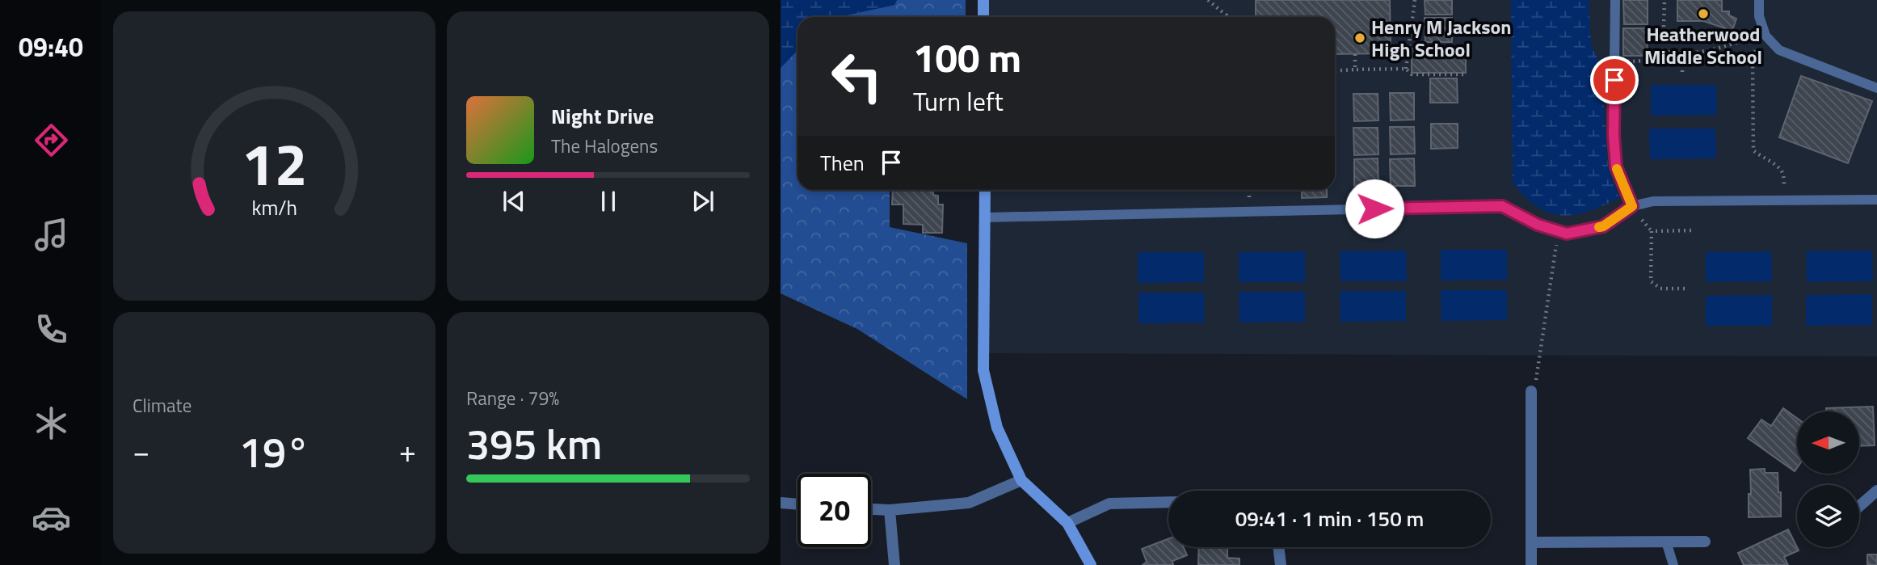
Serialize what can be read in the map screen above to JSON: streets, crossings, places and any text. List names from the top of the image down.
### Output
{
  "places": ["Heatherwood Middle School", "Henry M Jackson High School"],
  "north": "left",
  "page": {
    "tabs": "09:40",
    "turn": ["100 m", "Turn left"],
    "song": ["Night Drive", "The Halogens"],
    "then": "Then",
    "tile": [
      "Climate",
      ["Range · 79%", "395 km"]
    ],
    "heat": ["−", "19°", "+"],
    "limit": "20",
    "trip": "09:41 · 1 min · 150 m",
    "gauge": ["12", "km/h"]
  }
}
